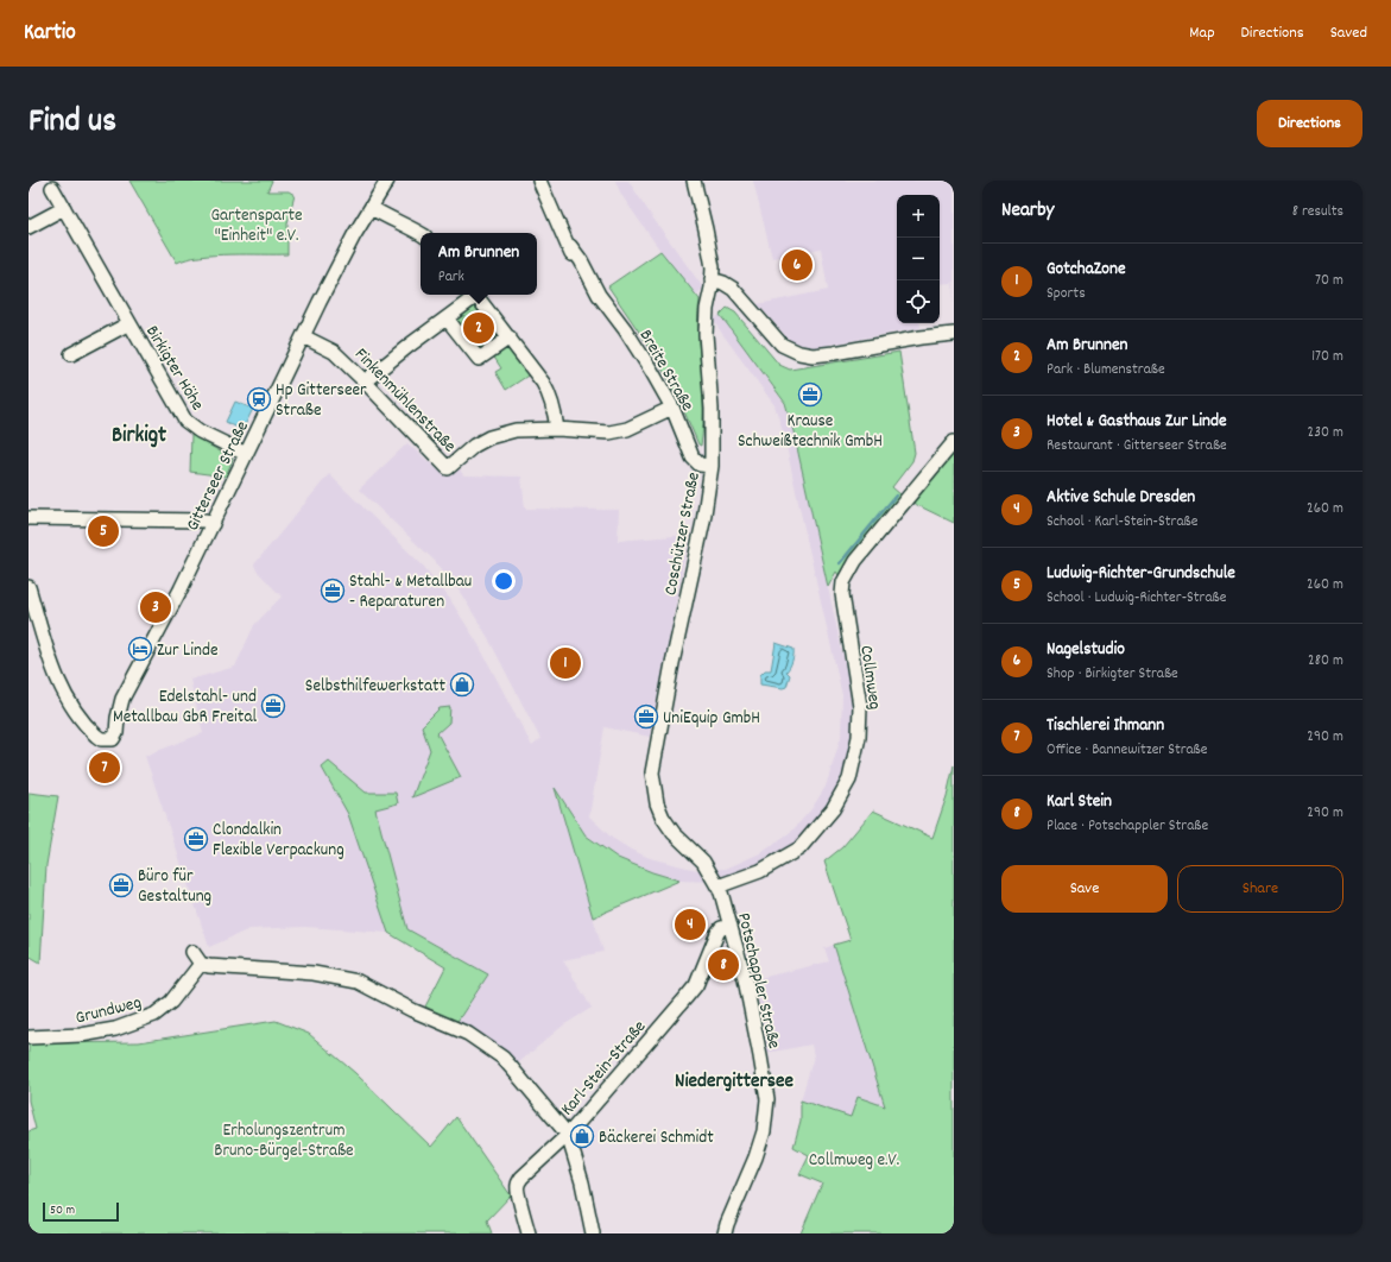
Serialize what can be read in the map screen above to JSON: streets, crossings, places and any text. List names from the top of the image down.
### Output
{
  "streets": {
    "street": [
      "Birkigter Höhe",
      "Breite Straße",
      "Finkenmühlenstraße",
      "Gitterseer Straße",
      "Coschützer Straße",
      "Collmweg",
      "Potschappler Straße",
      "Grundweg",
      "Karl-Stein-Straße"
    ]
  },
  "crossings": [
    ["Birkigter Höhe", "Gitterseer Straße"],
    ["Breite Straße", "Finkenmühlenstraße"],
    ["Breite Straße", "Coschützer Straße"],
    ["Finkenmühlenstraße", "Gitterseer Straße"],
    ["Coschützer Straße", "Potschappler Straße"],
    ["Collmweg", "Potschappler Straße"],
    ["Potschappler Straße", "Karl-Stein-Straße"]
  ],
  "districts": ["Birkigt", "Niedergittersee"],
  "parks": ["Gartensparte \"Einheit\" e.V.", "Erholungszentrum Bruno-Bürgel-Straße", "Collmweg e.V."],
  "places": {
    "office": [
      "Krause Schweißtechnik GmbH",
      "Stahl- & Metallbau - Reparaturen",
      "Edelstahl- und Metallbau GbR Freital",
      "UniEquip GmbH",
      "Clondalkin Flexible Verpackung",
      "Büro für Gestaltung"
    ],
    "station": ["Hp Gitterseer Straße"],
    "hotel": ["Zur Linde"],
    "shop": ["Selbsthilfewerkstatt", "Bäckerei Schmidt"]
  },
  "scale_bar": "50 m",
  "page": {
    "header": "Kartio",
    "nav": ["Map", "Directions", "Saved"],
    "title": "Find us",
    "buttons": [
      "Directions",
      ["Save", "Share"]
    ],
    "heading": ["Nearby", "8 results"],
    "map_buttons": ["+", "−"],
    "popup": ["Am Brunnen", "Park"],
    "list": [
      {
        "mark": "1",
        "name": "GotchaZone",
        "note": "Sports",
        "value": "70 m"
      },
      {
        "mark": "2",
        "name": "Am Brunnen",
        "note": "Park · Blumenstraße",
        "value": "170 m"
      },
      {
        "mark": "3",
        "name": "Hotel & Gasthaus Zur Linde",
        "note": "Restaurant · Gitterseer Straße",
        "value": "230 m"
      },
      {
        "mark": "4",
        "name": "Aktive Schule Dresden",
        "note": "School · Karl-Stein-Straße",
        "value": "260 m"
      },
      {
        "mark": "5",
        "name": "Ludwig-Richter-Grundschule",
        "note": "School · Ludwig-Richter-Straße",
        "value": "260 m"
      },
      {
        "mark": "6",
        "name": "Nagelstudio",
        "note": "Shop · Birkigter Straße",
        "value": "280 m"
      },
      {
        "mark": "7",
        "name": "Tischlerei Ihmann",
        "note": "Office · Bannewitzer Straße",
        "value": "290 m"
      },
      {
        "mark": "8",
        "name": "Karl Stein",
        "note": "Place · Potschappler Straße",
        "value": "290 m"
      }
    ],
    "pins": [
      "6",
      "2",
      "5",
      "3",
      "1",
      "7",
      "4",
      "8"
    ],
    "scale": "50 m"
  }
}
